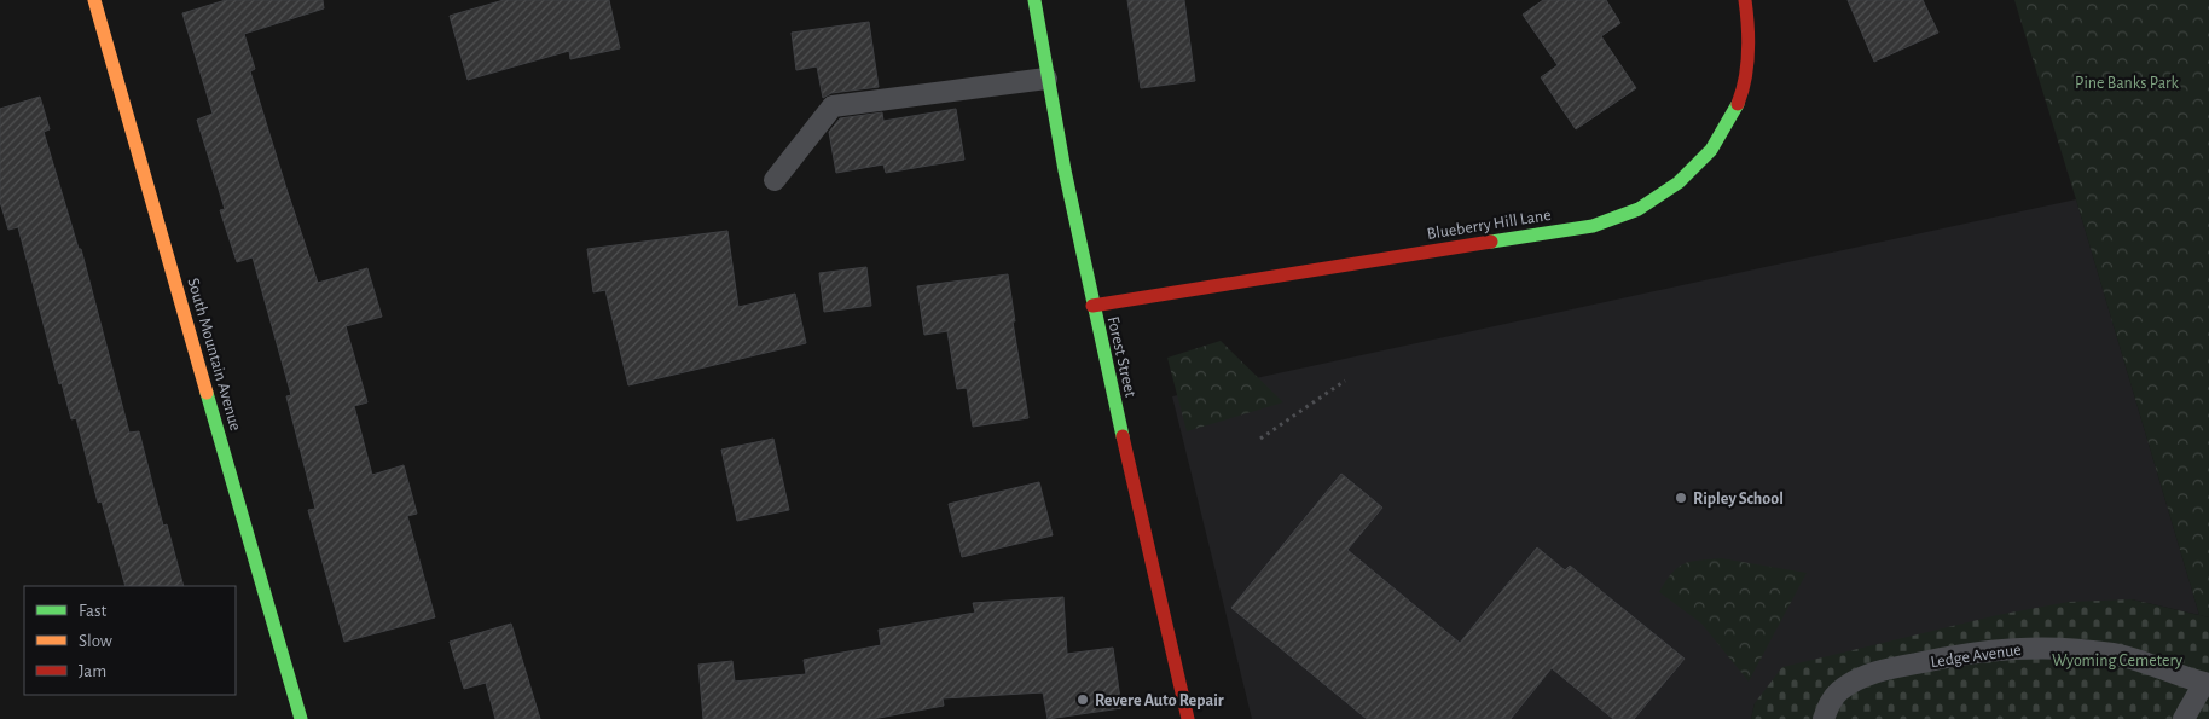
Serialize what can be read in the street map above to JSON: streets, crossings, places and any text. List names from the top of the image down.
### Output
{
  "streets": {
    "street": ["Blueberry Hill Lane", "South Mountain Avenue", "Forest Street"],
    "lane": ["Ledge Avenue"]
  },
  "crossings": [
    ["Blueberry Hill Lane", "Forest Street"]
  ],
  "parks": ["Pine Banks Park", "Wyoming Cemetery"],
  "places": ["Ripley School", "Revere Auto Repair"],
  "legend": ["Fast", "Slow", "Jam"]
}
